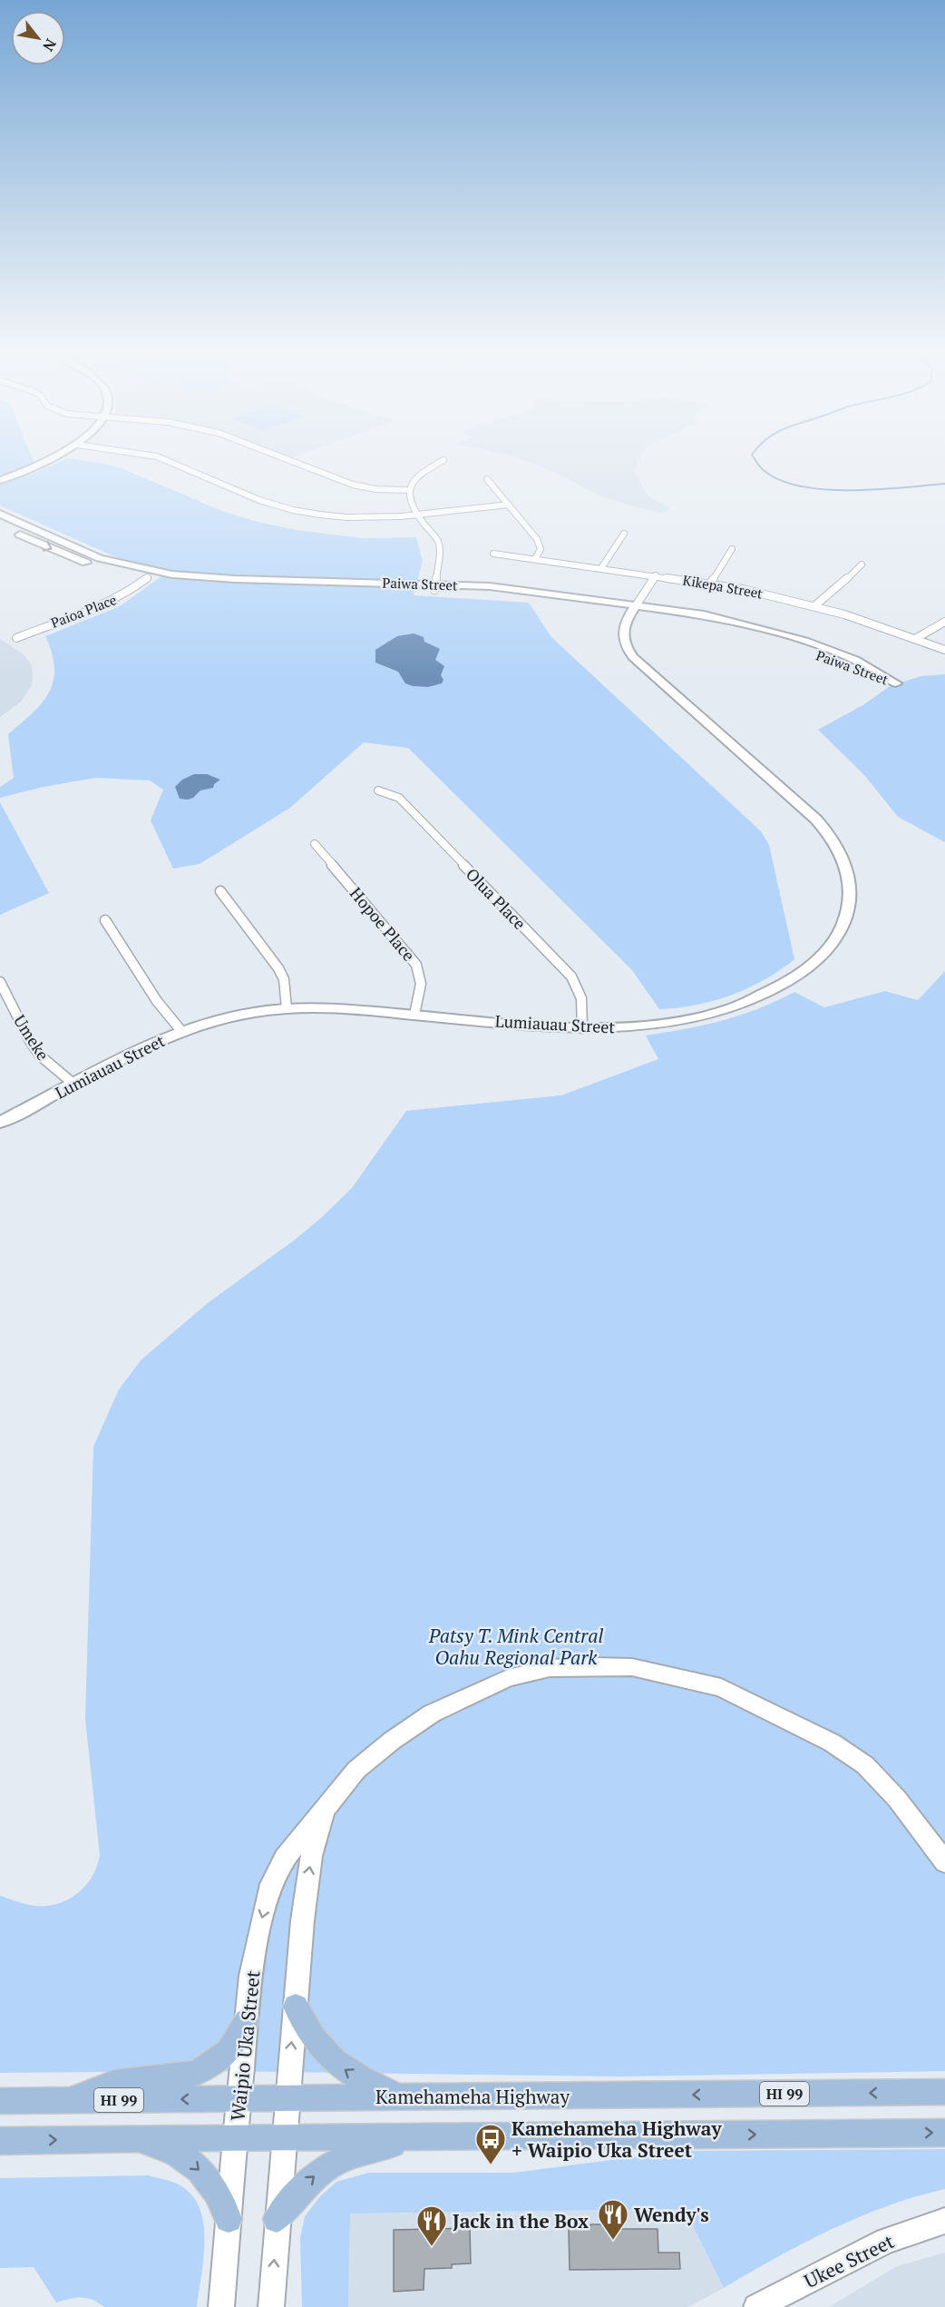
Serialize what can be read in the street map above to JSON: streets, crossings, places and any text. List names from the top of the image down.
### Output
{
  "streets": {
    "main road": ["HI 99", "Kamehameha Highway"],
    "street": [
      "Paiwa Street",
      "Kikepa Street",
      "Paioa Place",
      "Olua Place",
      "Hopoe Place",
      "Lumiauau Street",
      "Umeke",
      "Waipio Uka Street",
      "Ukee Street"
    ]
  },
  "crossings": [
    ["Paiwa Street", "Paioa Place"],
    ["Paiwa Street", "Lumiauau Street"],
    ["Kikepa Street", "Lumiauau Street"],
    ["Olua Place", "Lumiauau Street"],
    ["Hopoe Place", "Lumiauau Street"],
    ["Lumiauau Street", "Umeke"],
    ["Waipio Uka Street", "Kamehameha Highway"]
  ],
  "parks": ["Patsy T. Mink Central Oahu Regional Park"],
  "places": {
    "bus stop": ["Kamehameha Highway + Waipio Uka Street"],
    "restaurant": ["Wendy's", "Jack in the Box"]
  },
  "north": "bottom right"
}
